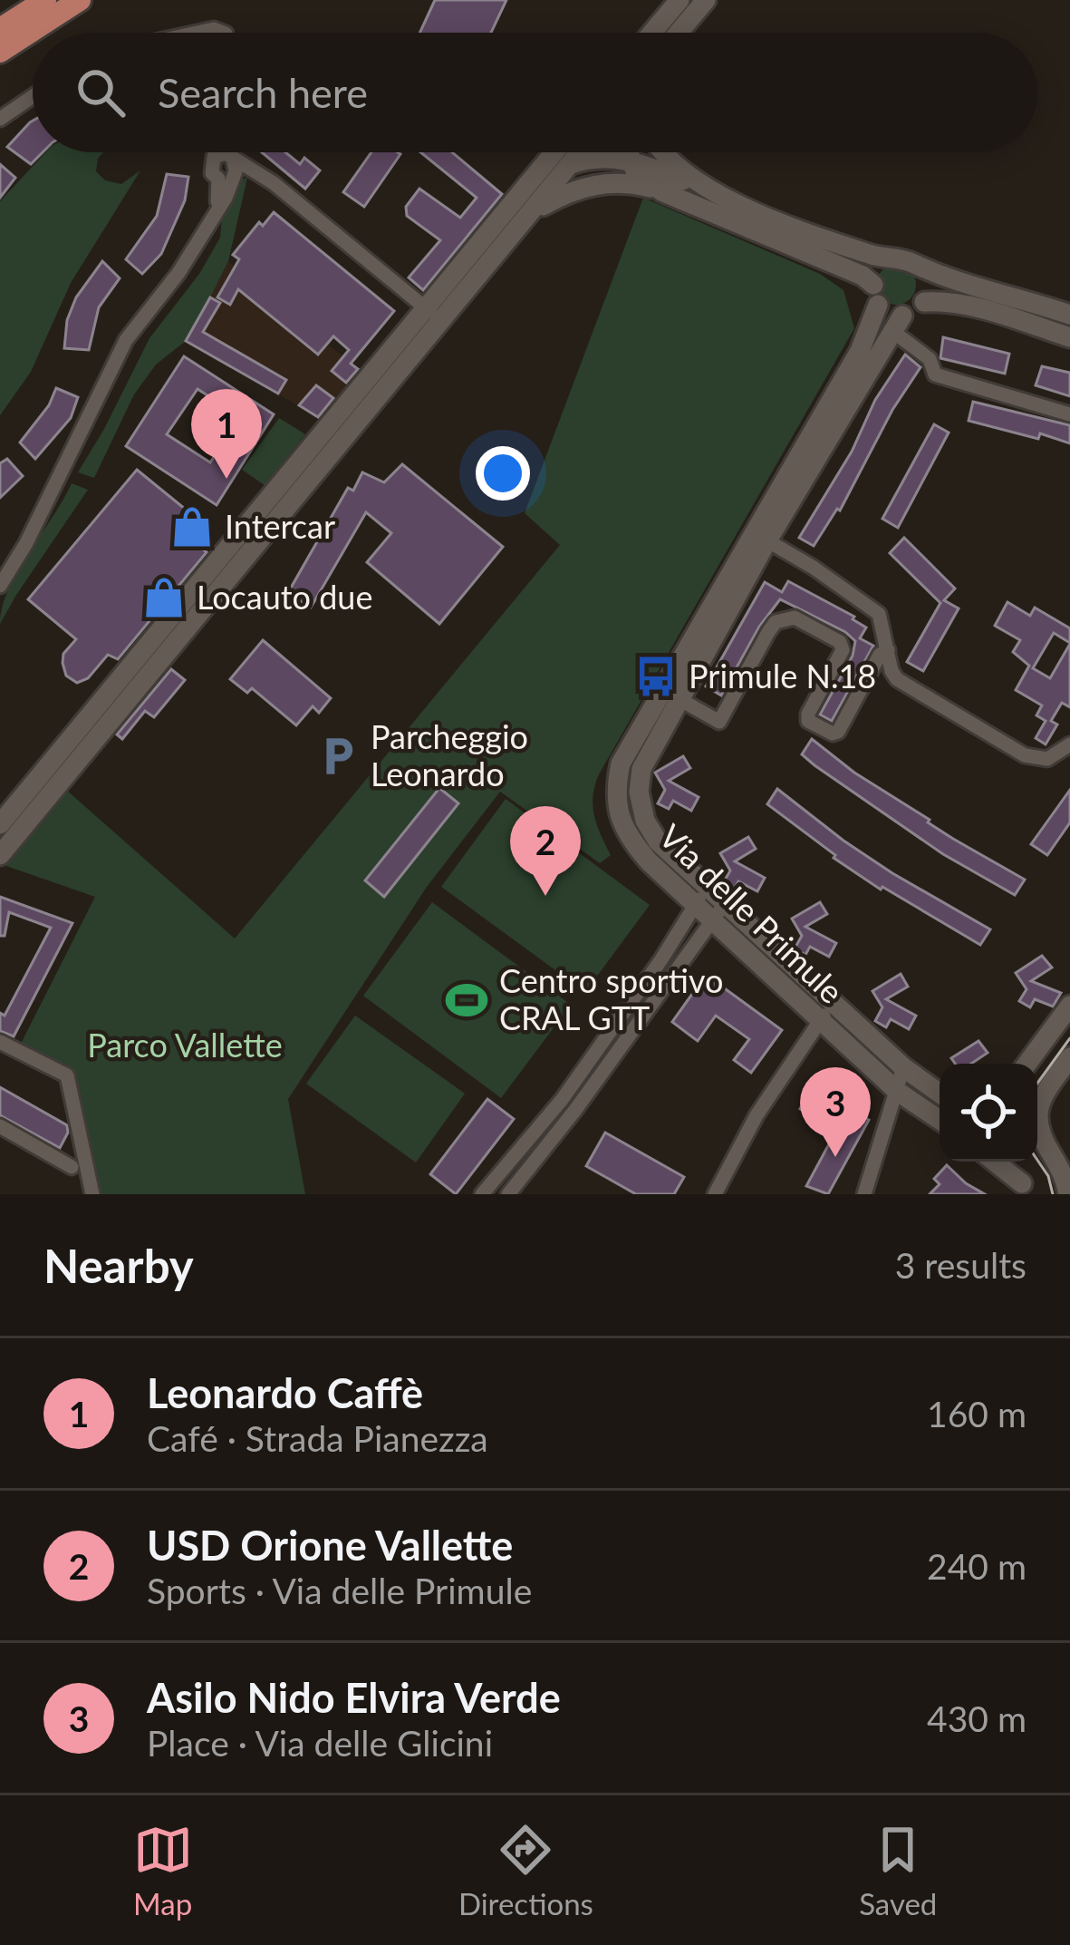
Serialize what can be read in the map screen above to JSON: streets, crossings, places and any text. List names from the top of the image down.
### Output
{
  "streets": {
    "main road": ["Via delle Primule"]
  },
  "parks": ["Parco Vallette"],
  "places": {
    "shop": ["Intercar", "Locauto due"],
    "bus stop": ["Primule N.18"],
    "parking": ["Parcheggio Leonardo"],
    "sports": ["Centro sportivo CRAL GTT"]
  },
  "page": {
    "search": "Search here",
    "pins": ["1", "2", "3"],
    "heading": ["Nearby", "3 results"],
    "list": [
      {
        "mark": "1",
        "name": "Leonardo Caffè",
        "note": "Café · Strada Pianezza",
        "value": "160 m"
      },
      {
        "mark": "2",
        "name": "USD Orione Vallette",
        "note": "Sports · Via delle Primule",
        "value": "240 m"
      },
      {
        "mark": "3",
        "name": "Asilo Nido Elvira Verde",
        "note": "Place · Via delle Glicini",
        "value": "430 m"
      }
    ],
    "nav": ["Map", "Directions", "Saved"]
  }
}
